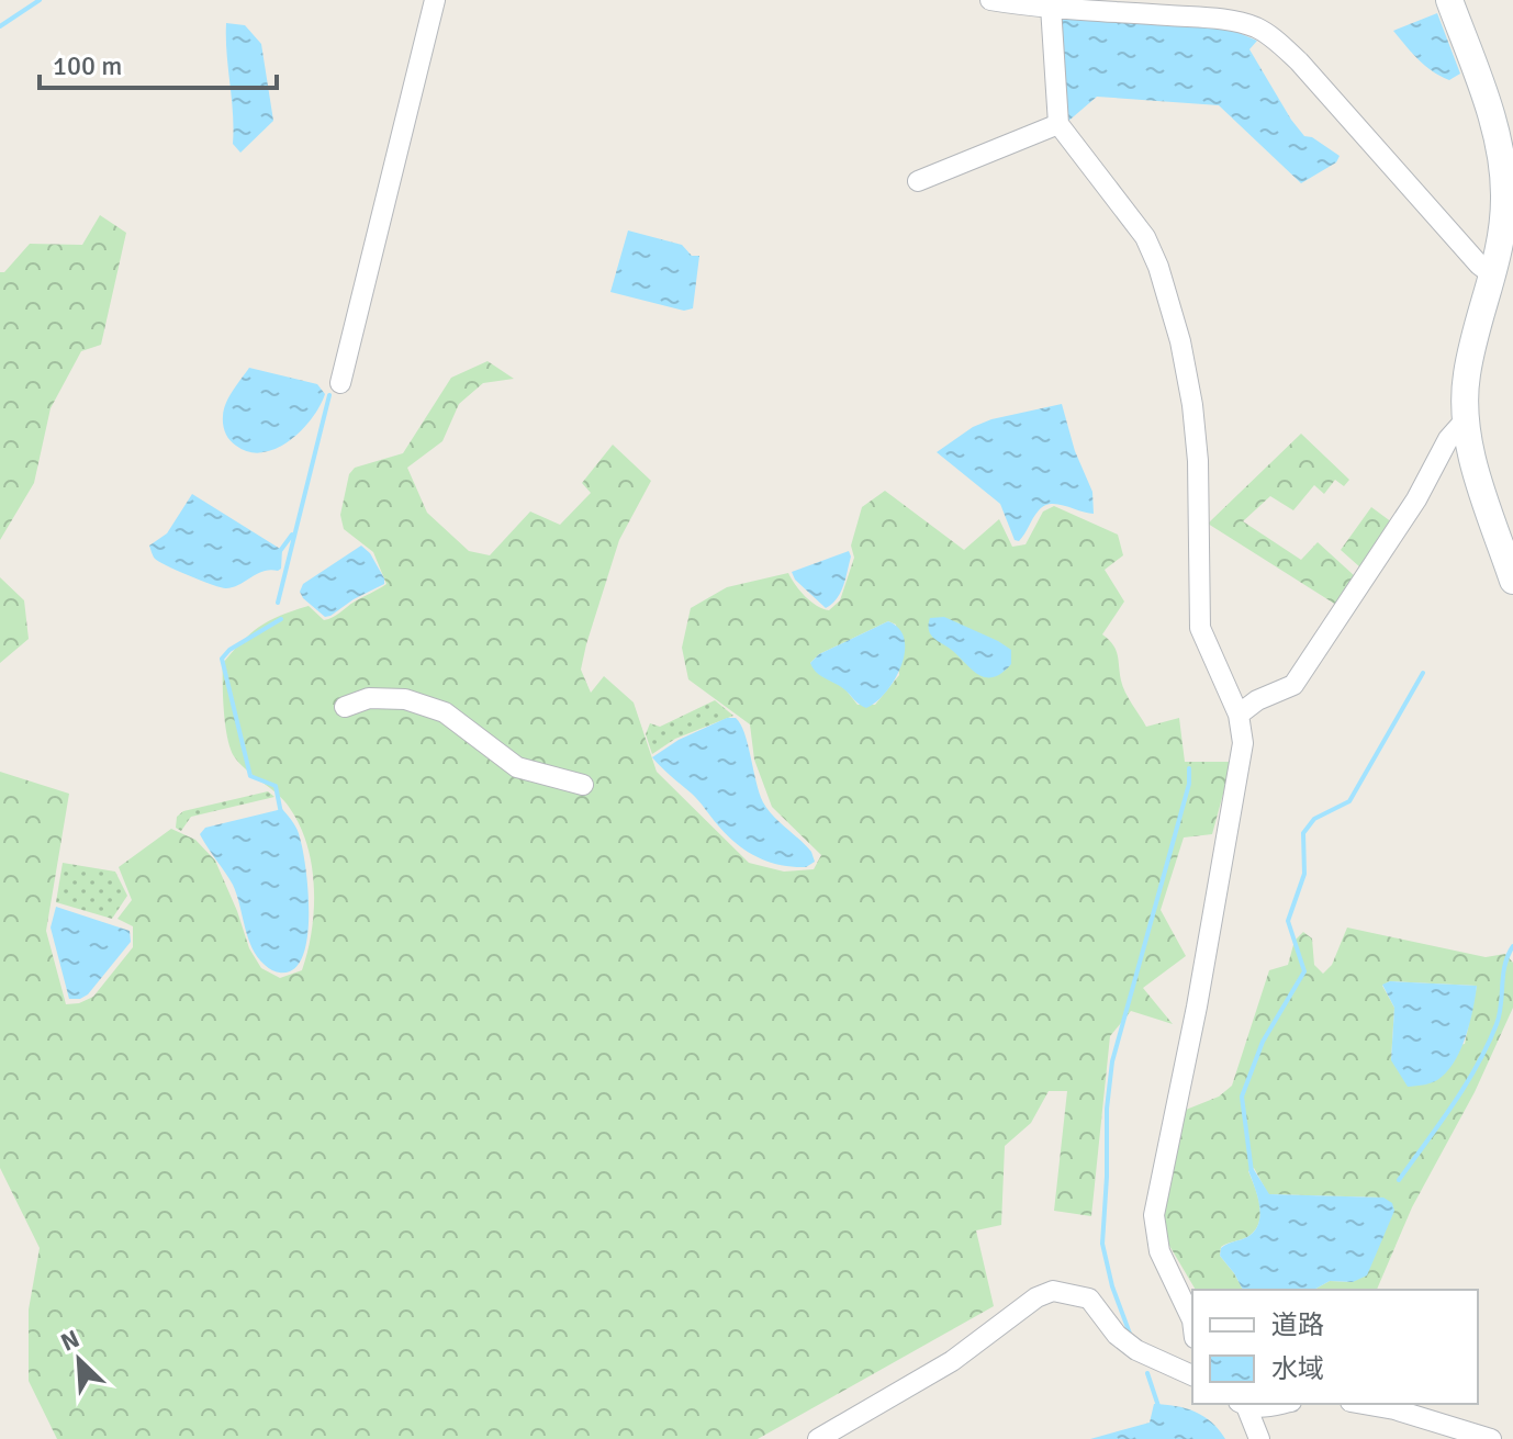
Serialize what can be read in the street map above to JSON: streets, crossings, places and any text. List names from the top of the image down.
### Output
{
  "legend": ["道路", "水域"],
  "scale_bar": "100 m",
  "north": "top left"
}
